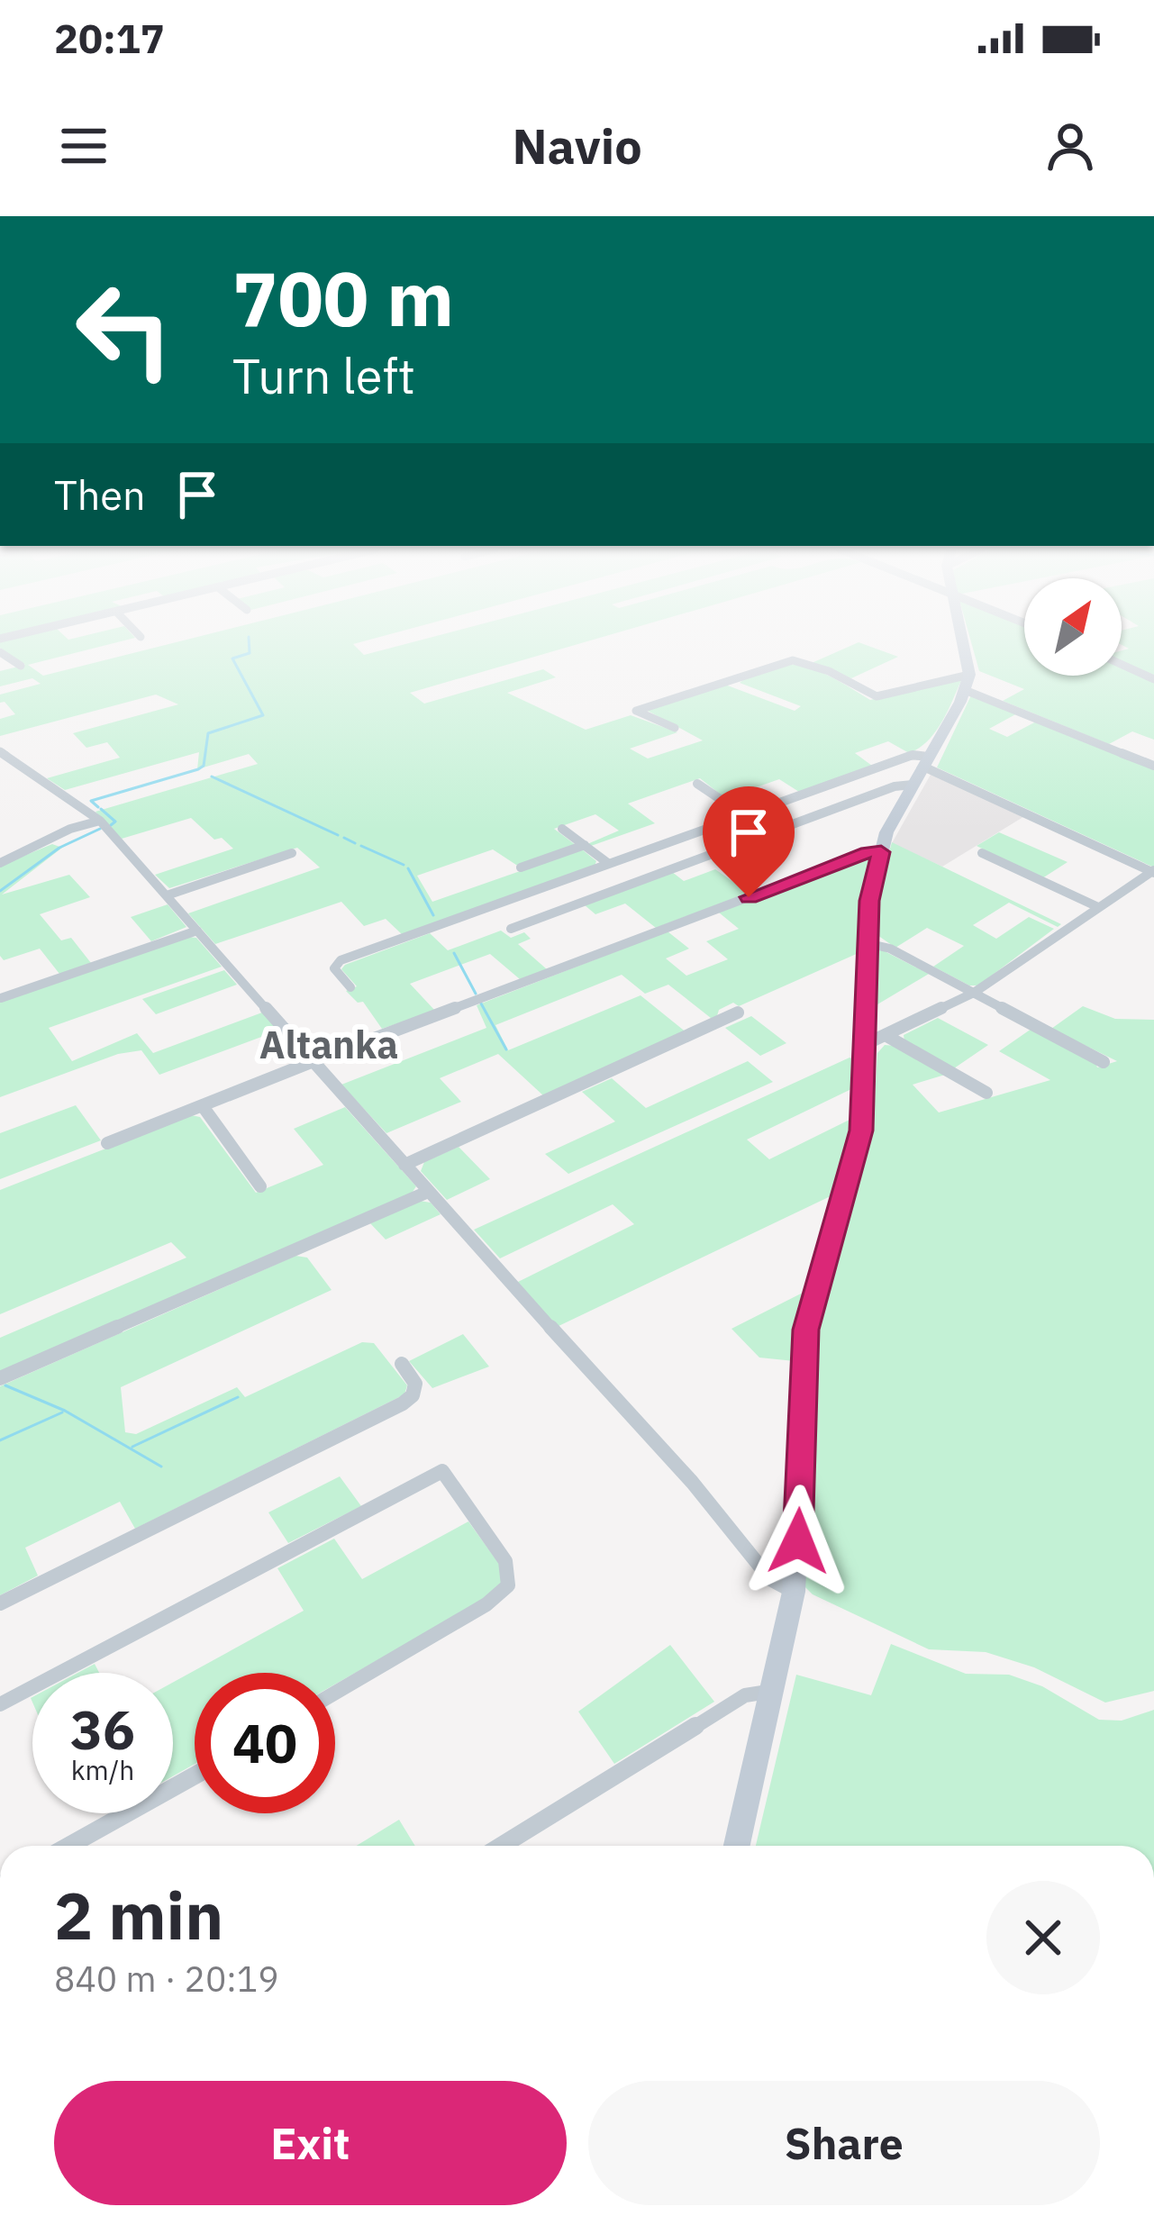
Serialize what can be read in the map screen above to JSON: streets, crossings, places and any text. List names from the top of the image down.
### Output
{
  "districts": ["Altanka"],
  "north": "top right",
  "page": {
    "status": "20:17",
    "header": "Navio",
    "turn": ["700 m", "Turn left"],
    "then": "Then",
    "speed": "36 km/h",
    "limit": "40",
    "heading": ["2 min", "840 m · 20:19"],
    "buttons": ["Exit", "Share"]
  }
}
